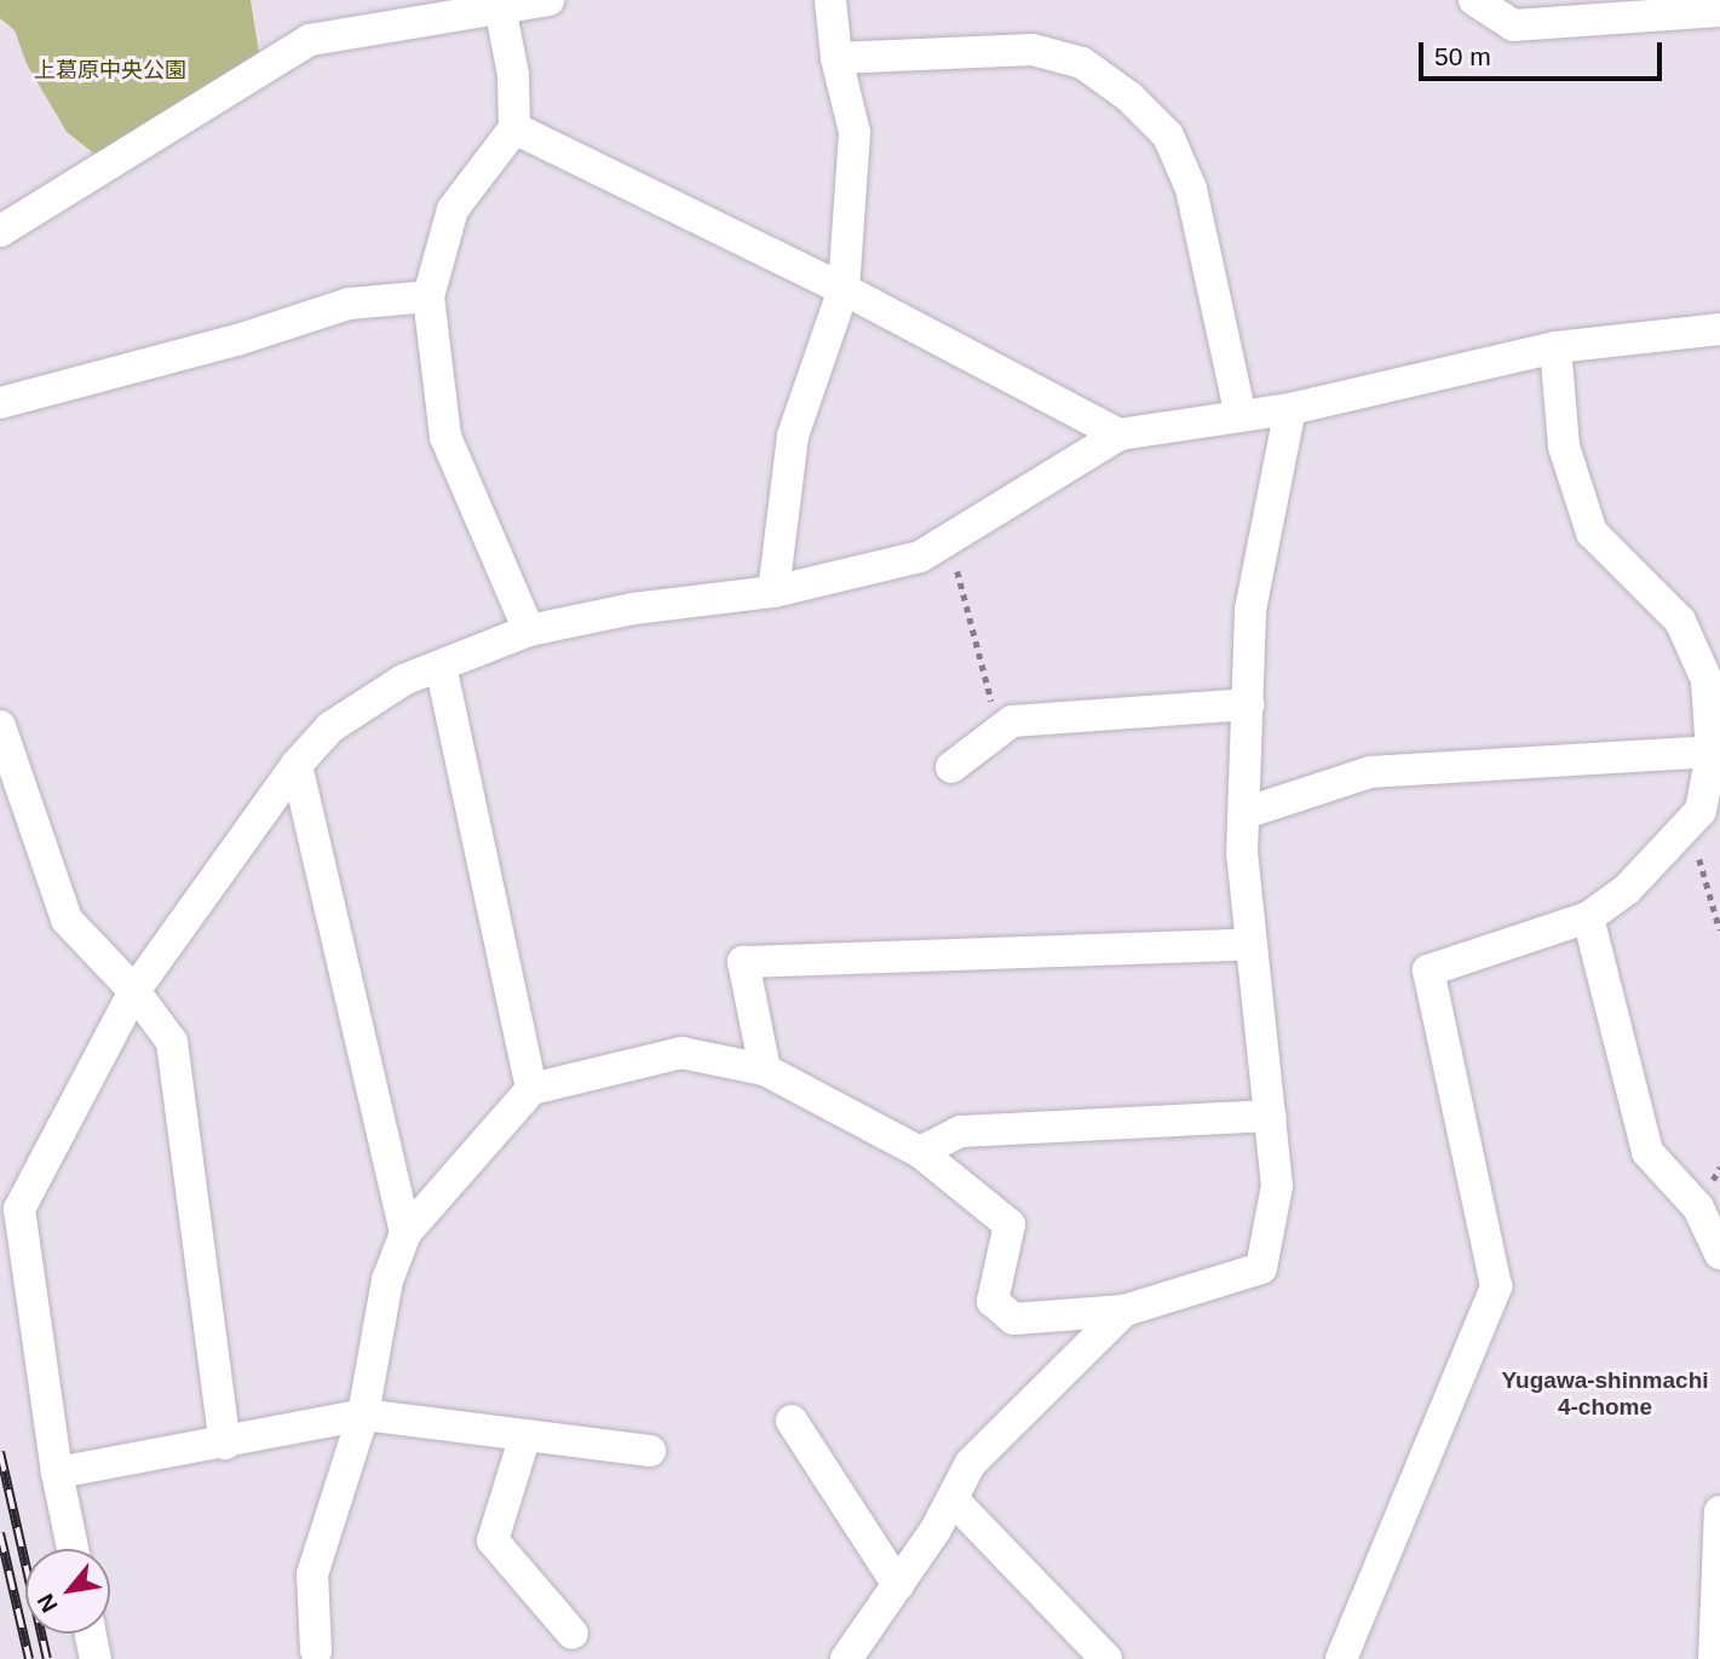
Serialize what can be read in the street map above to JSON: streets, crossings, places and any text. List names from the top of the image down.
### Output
{
  "districts": ["Yugawa-shinmachi 4-chome"],
  "parks": ["上葛原中央公園"],
  "scale_bar": "50 m",
  "north": "bottom left"
}
